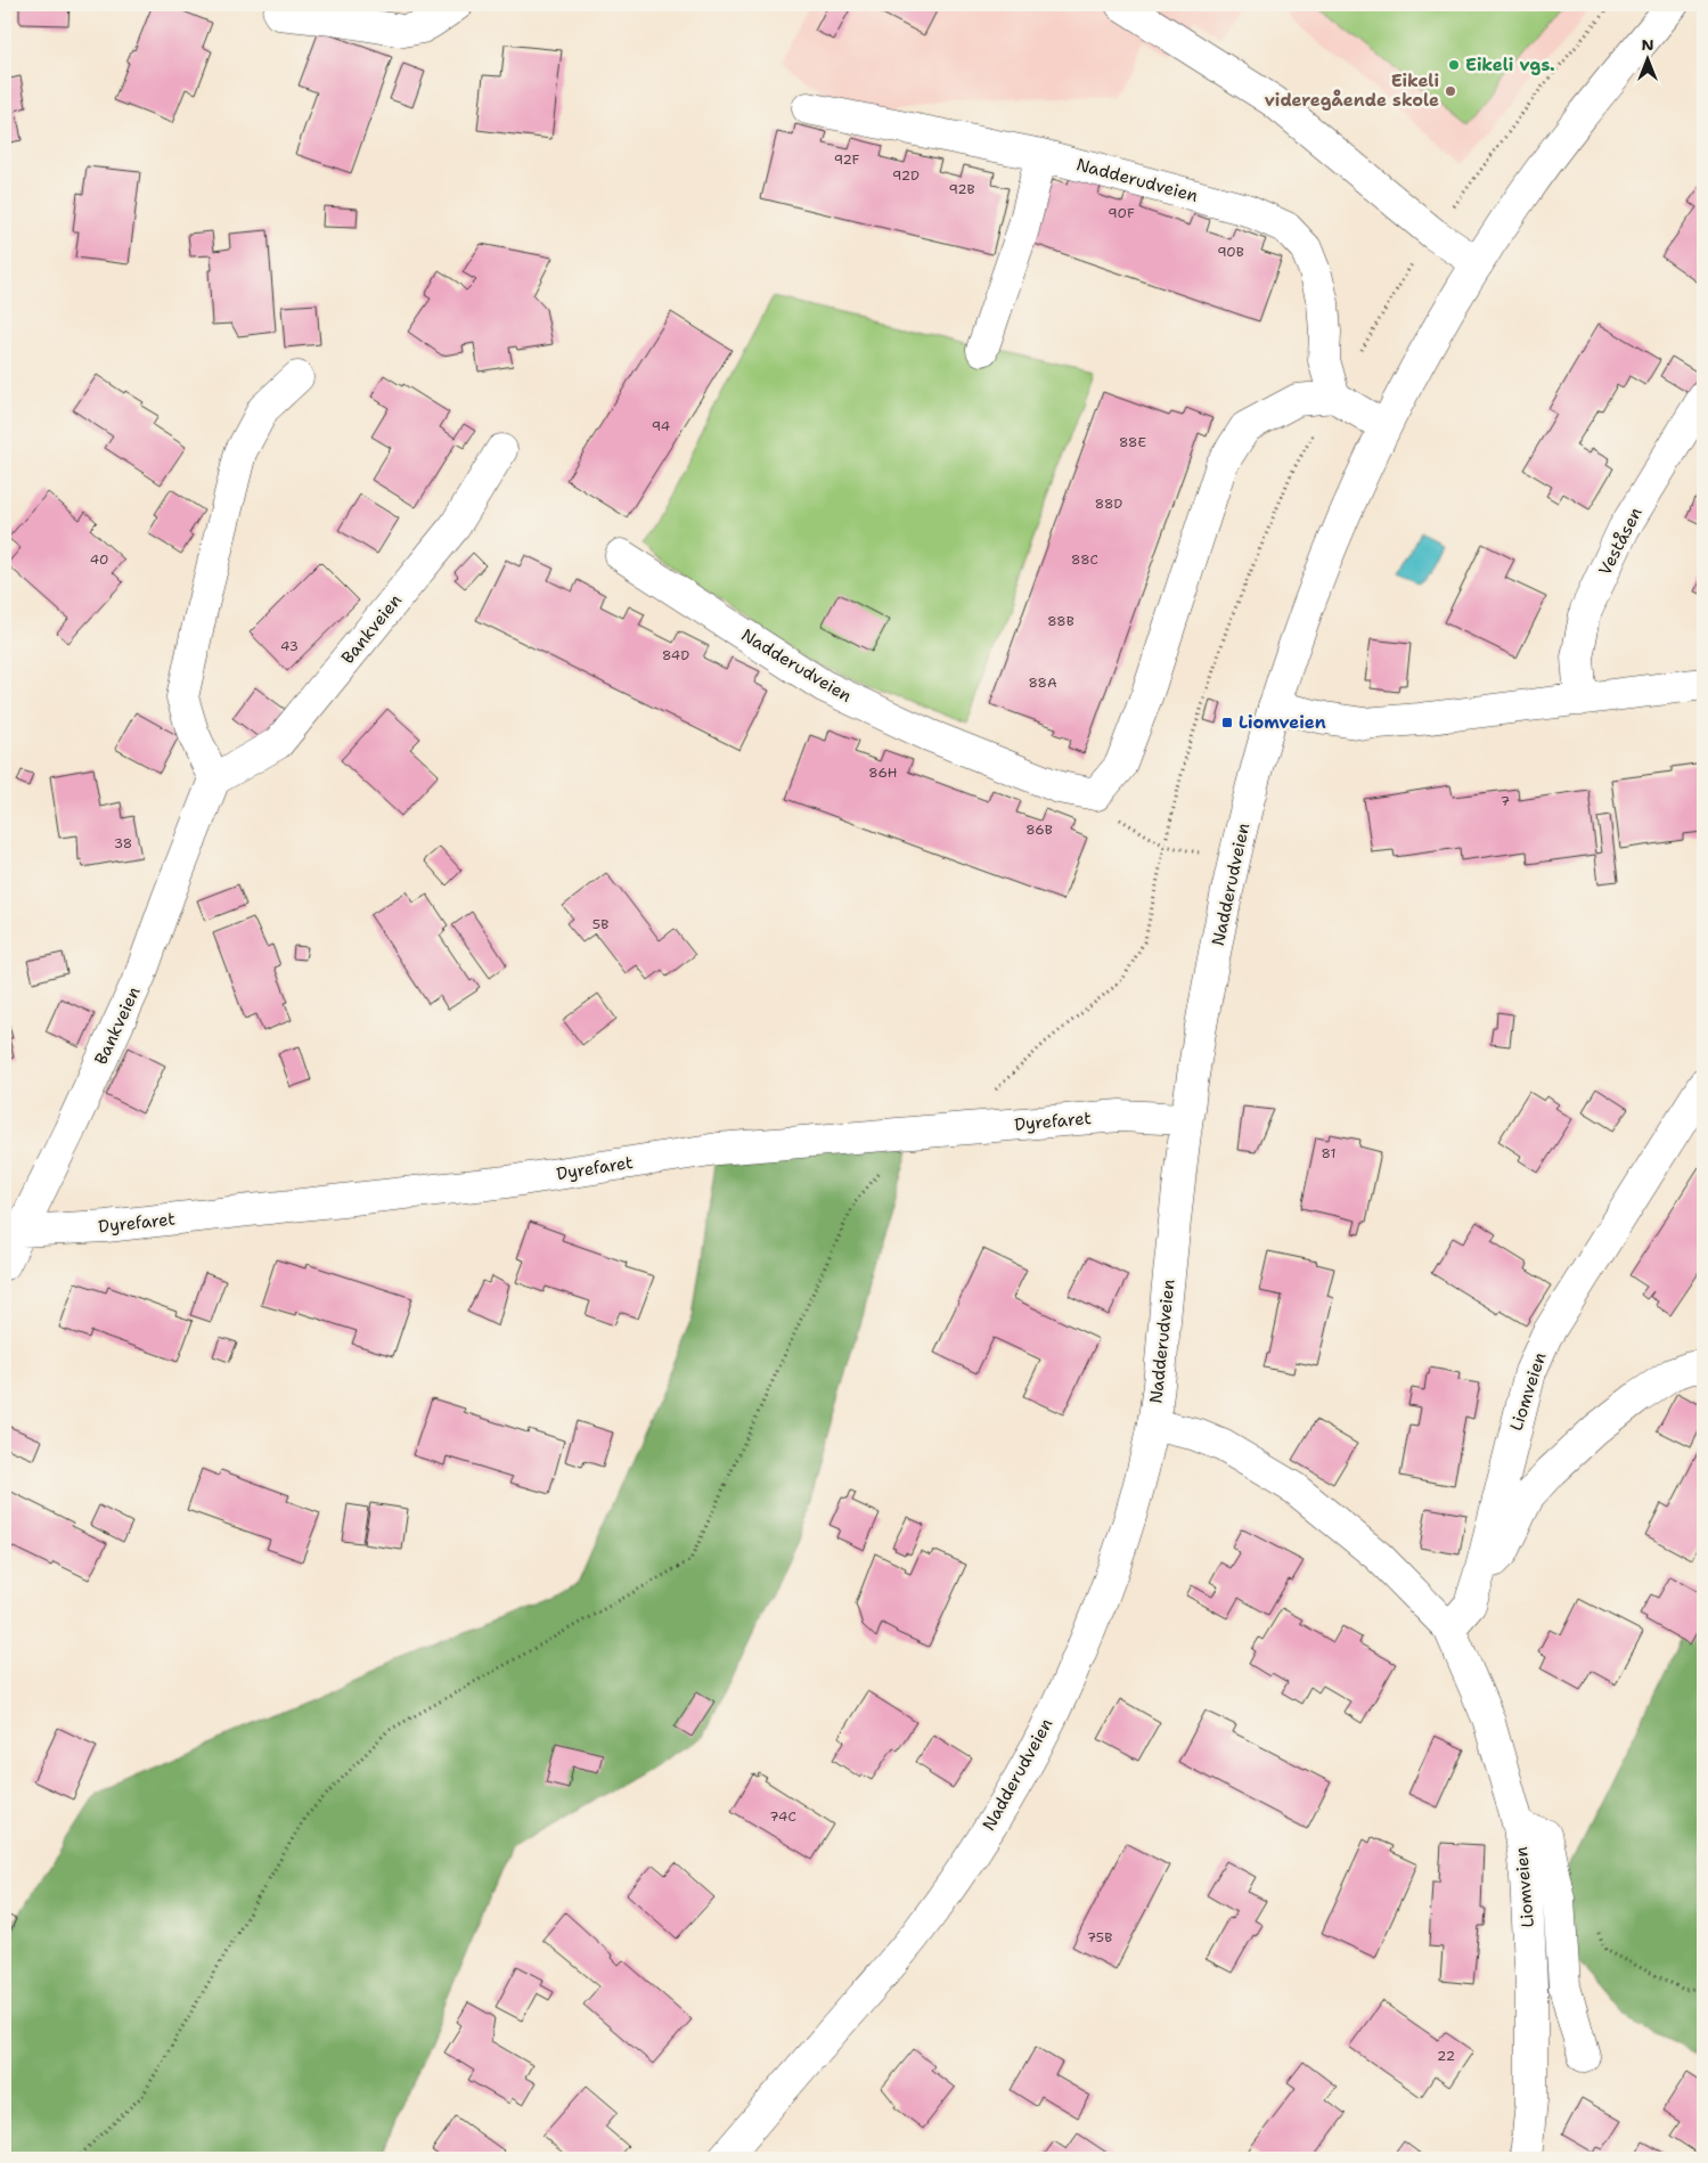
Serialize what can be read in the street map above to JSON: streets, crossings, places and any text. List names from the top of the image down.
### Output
{
  "streets": {
    "street": [
      "Nadderudveien",
      "Veståsen",
      "Bankveien",
      "Dyrefaret",
      "Liomveien"
    ]
  },
  "crossings": [
    ["Nadderudveien", "Dyrefaret"],
    ["Nadderudveien", "Liomveien"],
    ["Bankveien", "Dyrefaret"]
  ],
  "places": {
    "other": ["Eikeli vgs.", "Eikeli videregående skole"],
    "transit": ["Liomveien"]
  },
  "house_numbers": [
    "92F",
    "92D",
    "92B",
    "90F",
    "90B",
    "94",
    "88E",
    "88D",
    "40",
    "88C",
    "88B",
    "43",
    "84D",
    "88A",
    "86H",
    "7",
    "86B",
    "38",
    "5B",
    "81",
    "74C",
    "75B",
    "22"
  ],
  "north": "top"
}
